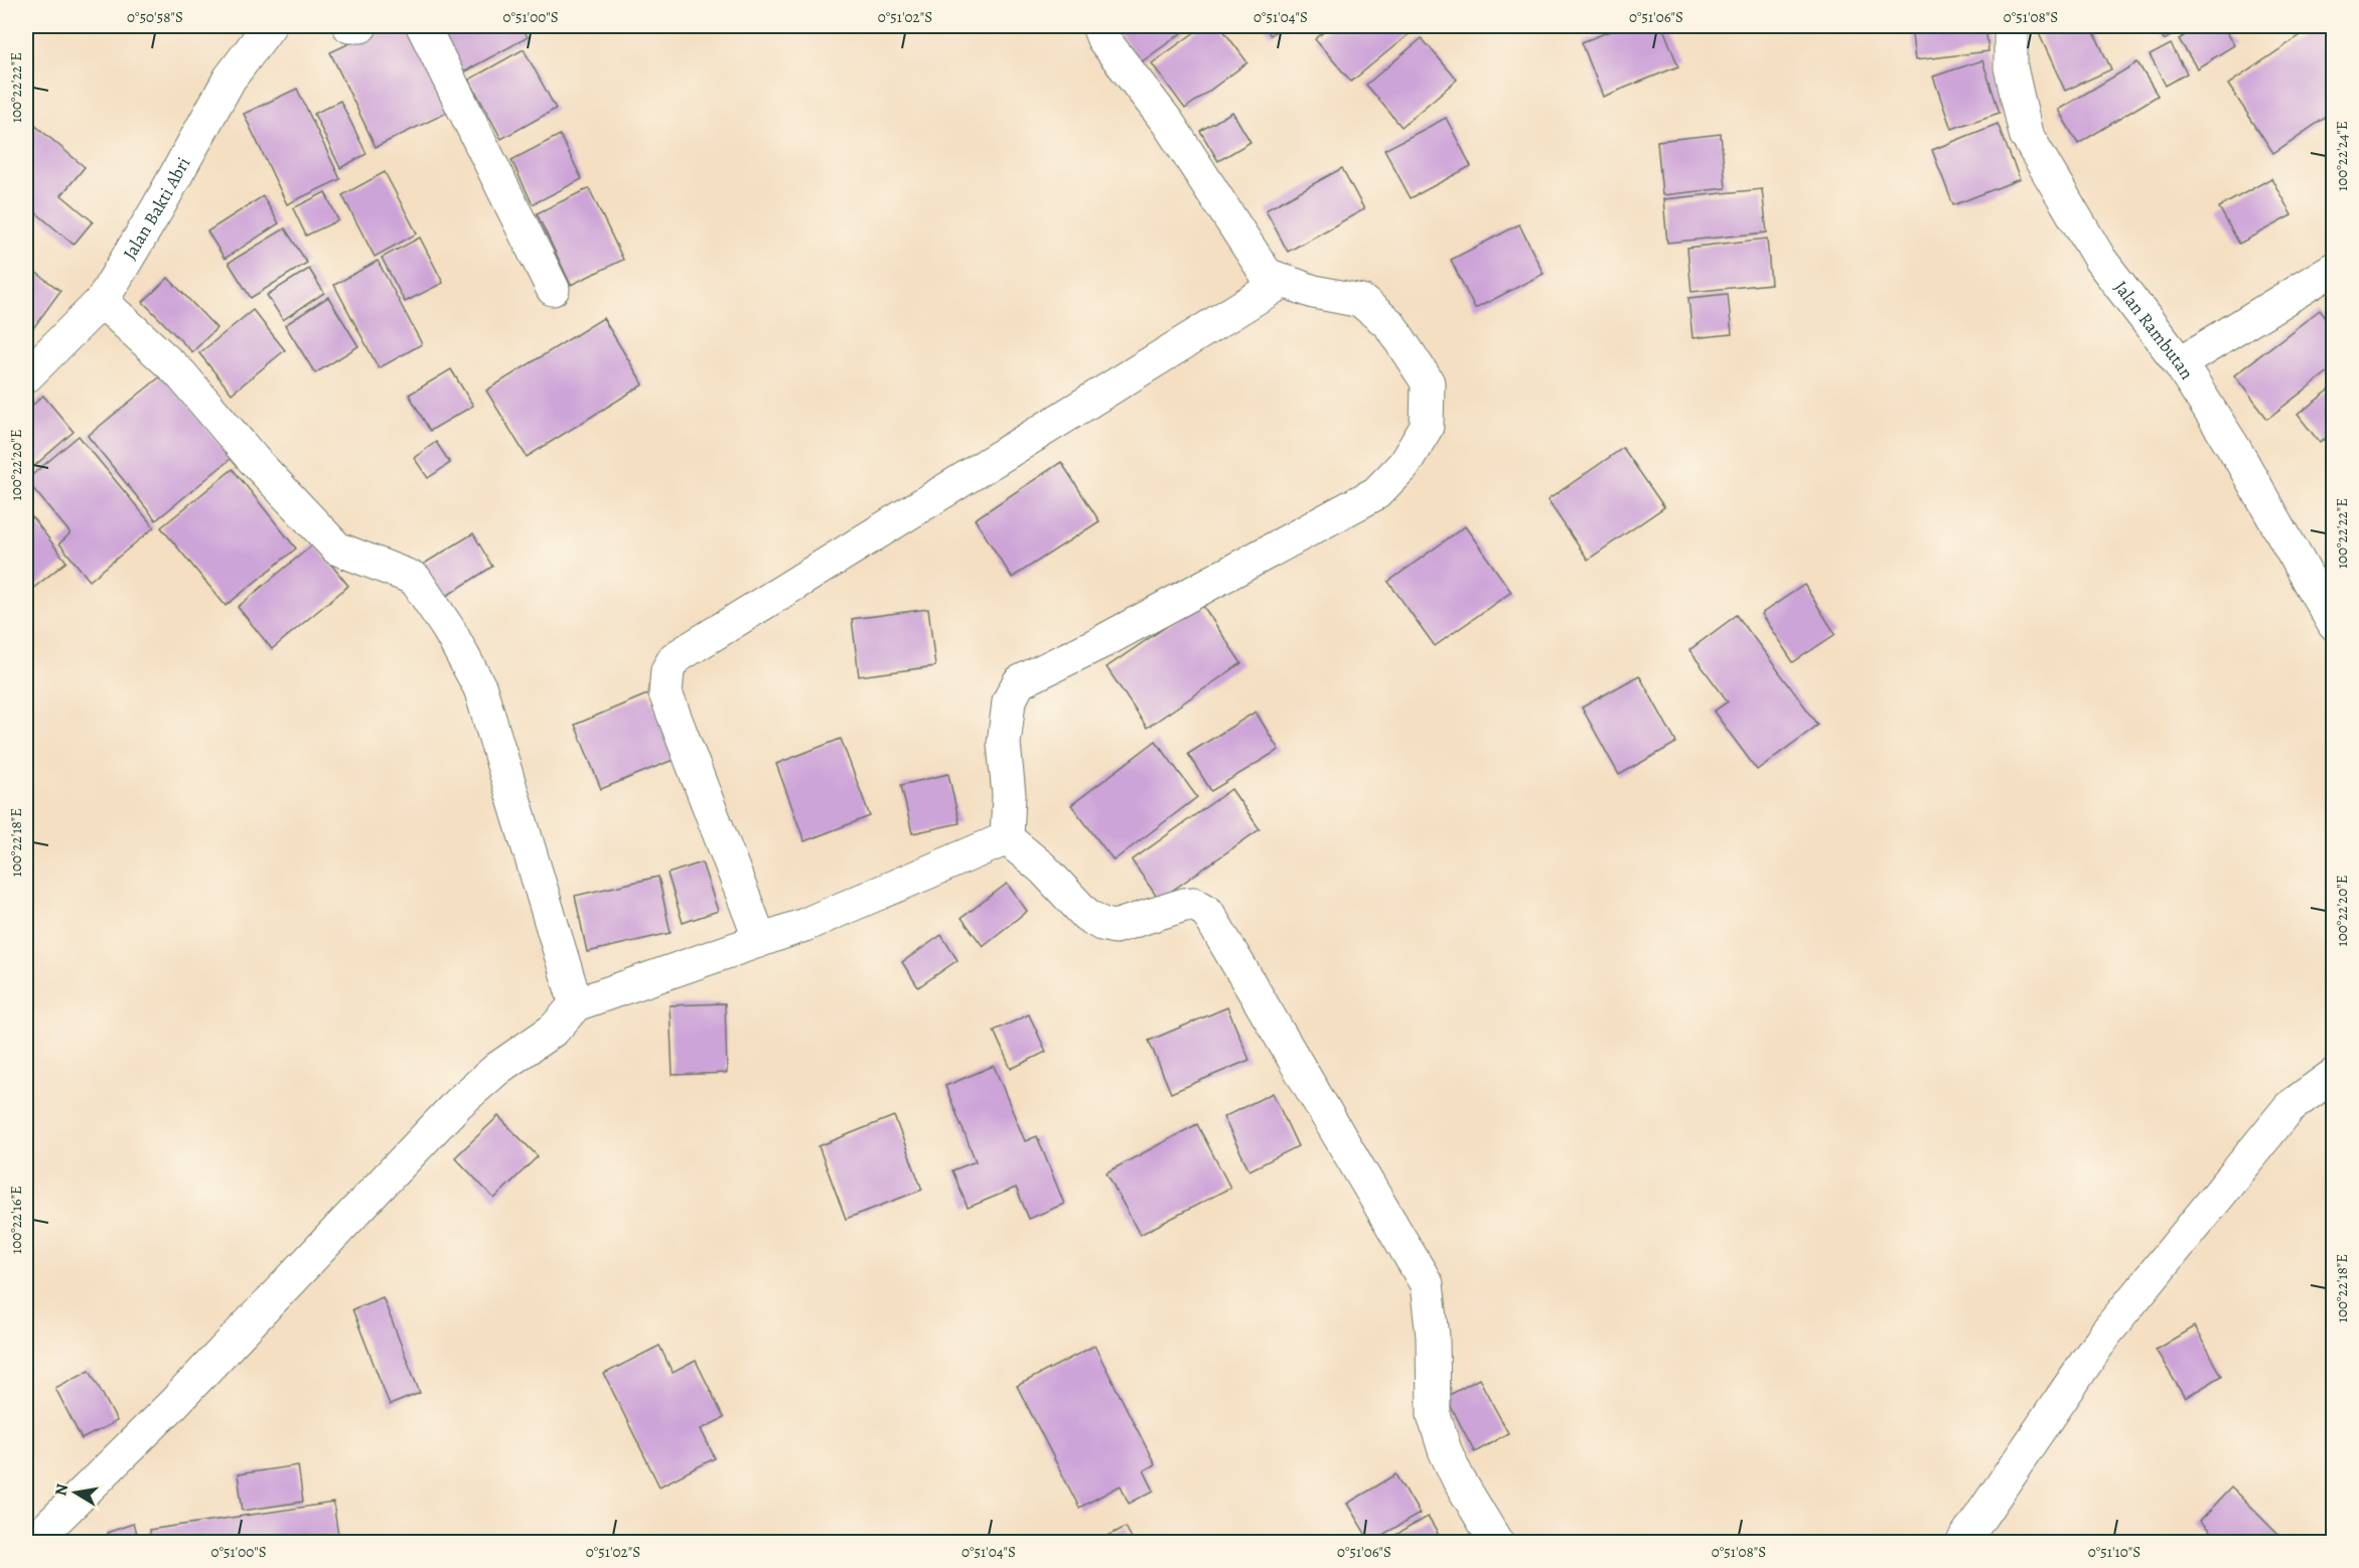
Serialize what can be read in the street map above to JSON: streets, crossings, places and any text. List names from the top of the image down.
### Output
{
  "streets": {
    "street": ["Jalan Bakti Abri", "Jalan Rambutan"]
  },
  "north": "left",
  "coordinates": [
    "0°50'58\"S",
    "0°51'00\"S",
    "0°51'02\"S",
    "0°51'04\"S",
    "0°51'06\"S",
    "0°51'08\"S",
    "100°22'22\"E",
    "100°22'24\"E",
    "100°22'20\"E",
    "100°22'18\"E",
    "100°22'16\"E",
    "0°51'10\"S"
  ]
}
